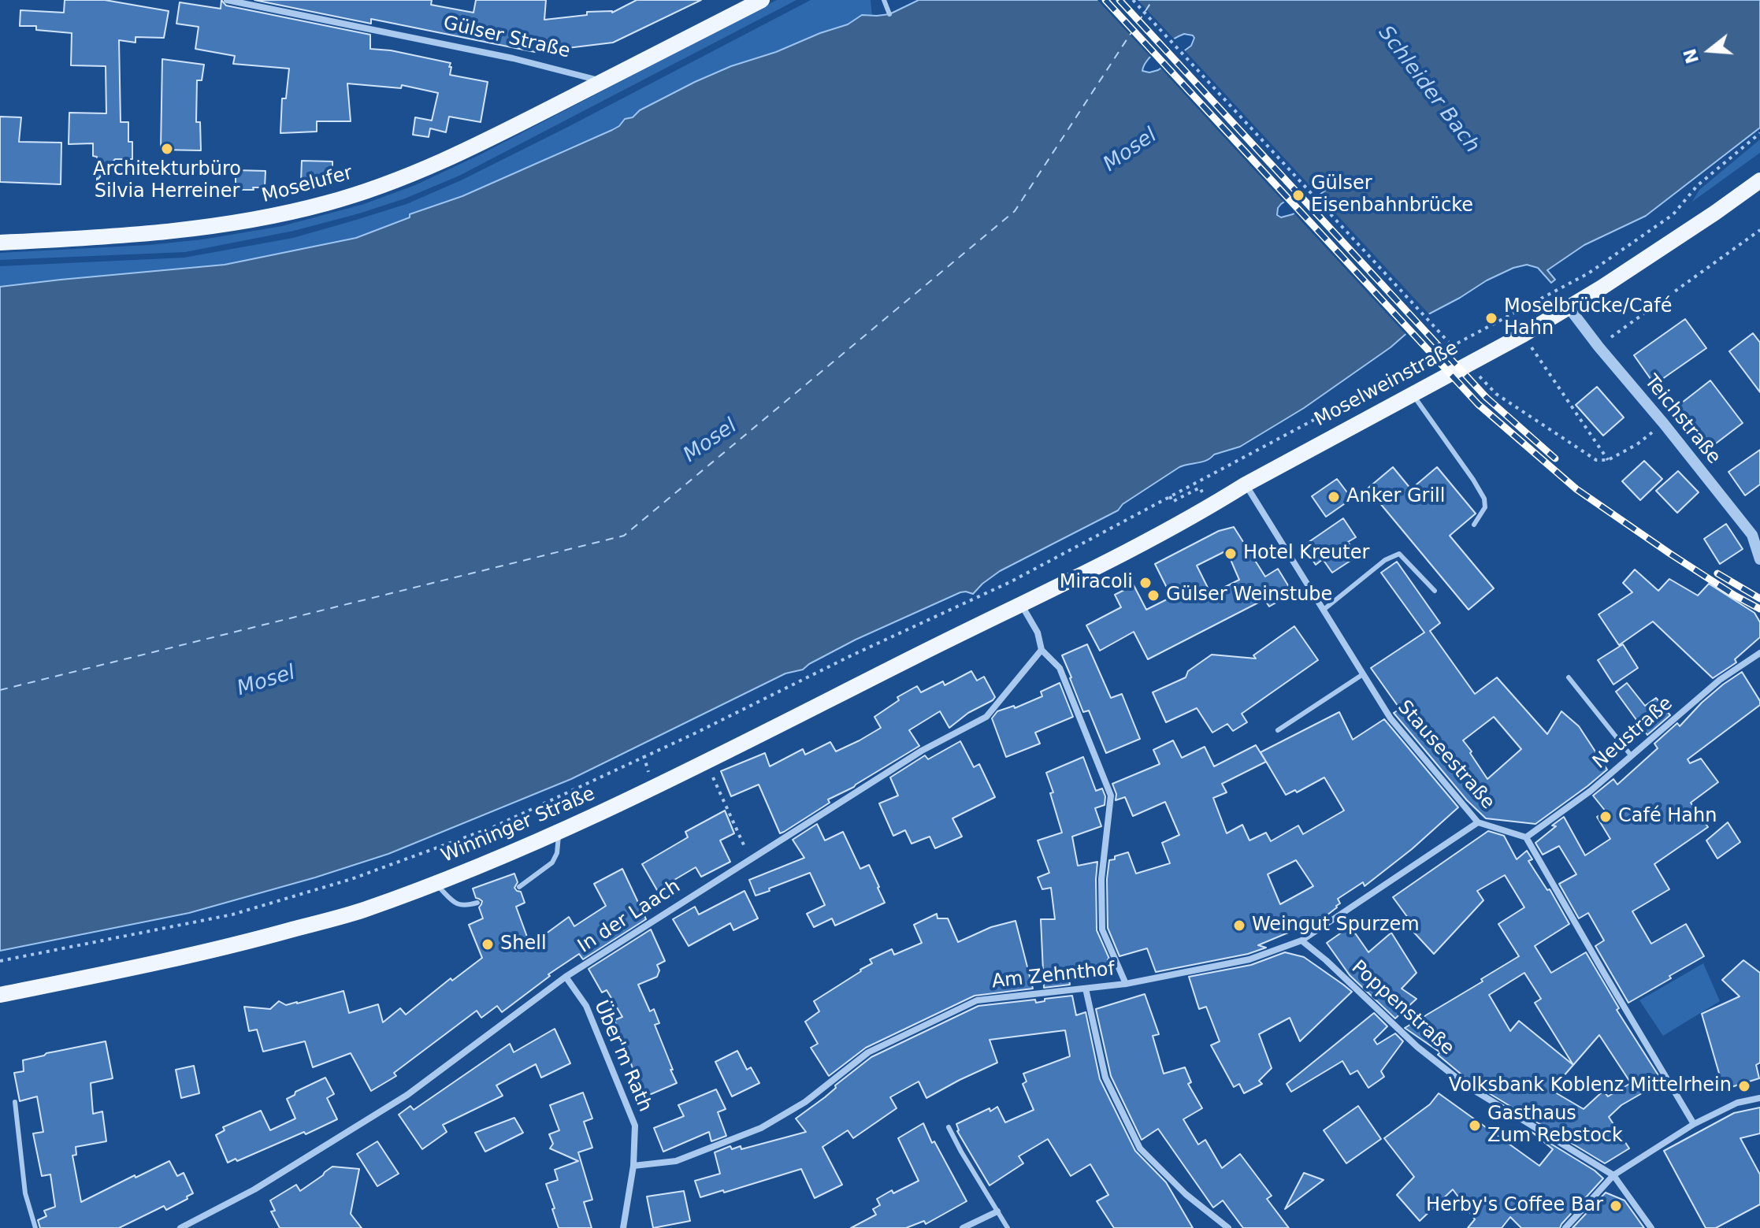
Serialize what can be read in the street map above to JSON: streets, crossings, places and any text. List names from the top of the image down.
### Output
{
  "streets": {
    "main road": ["Moselufer", "Moselweinstraße", "Winninger Straße"],
    "street": [
      "Gülser Straße",
      "Teichstraße",
      "Neustraße",
      "Stauseestraße",
      "In der Laach",
      "Am Zehnthof",
      "Poppenstraße",
      "Über'm Rath"
    ]
  },
  "crossings": [
    ["Gülser Straße", "Moselufer"],
    ["Moselweinstraße", "Teichstraße"],
    ["Moselweinstraße", "Stauseestraße"],
    ["Moselweinstraße", "Winninger Straße"],
    ["Neustraße", "Stauseestraße"],
    ["Stauseestraße", "Am Zehnthof"],
    ["In der Laach", "Über'm Rath"],
    ["Am Zehnthof", "Poppenstraße"],
    ["Am Zehnthof", "Über'm Rath"]
  ],
  "water": ["Schleider Bach", "Mosel"],
  "places": [
    "Architekturbüro Silvia Herreiner",
    "Gülser Eisenbahnbrücke",
    "Moselbrücke/Café Hahn",
    "Anker Grill",
    "Hotel Kreuter",
    "Miracoli",
    "Gülser Weinstube",
    "Café Hahn",
    "Weingut Spurzem",
    "Shell",
    "Volksbank Koblenz Mittelrhein",
    "Gasthaus Zum Rebstock",
    "Herby's Coffee Bar"
  ],
  "north": "left"
}
